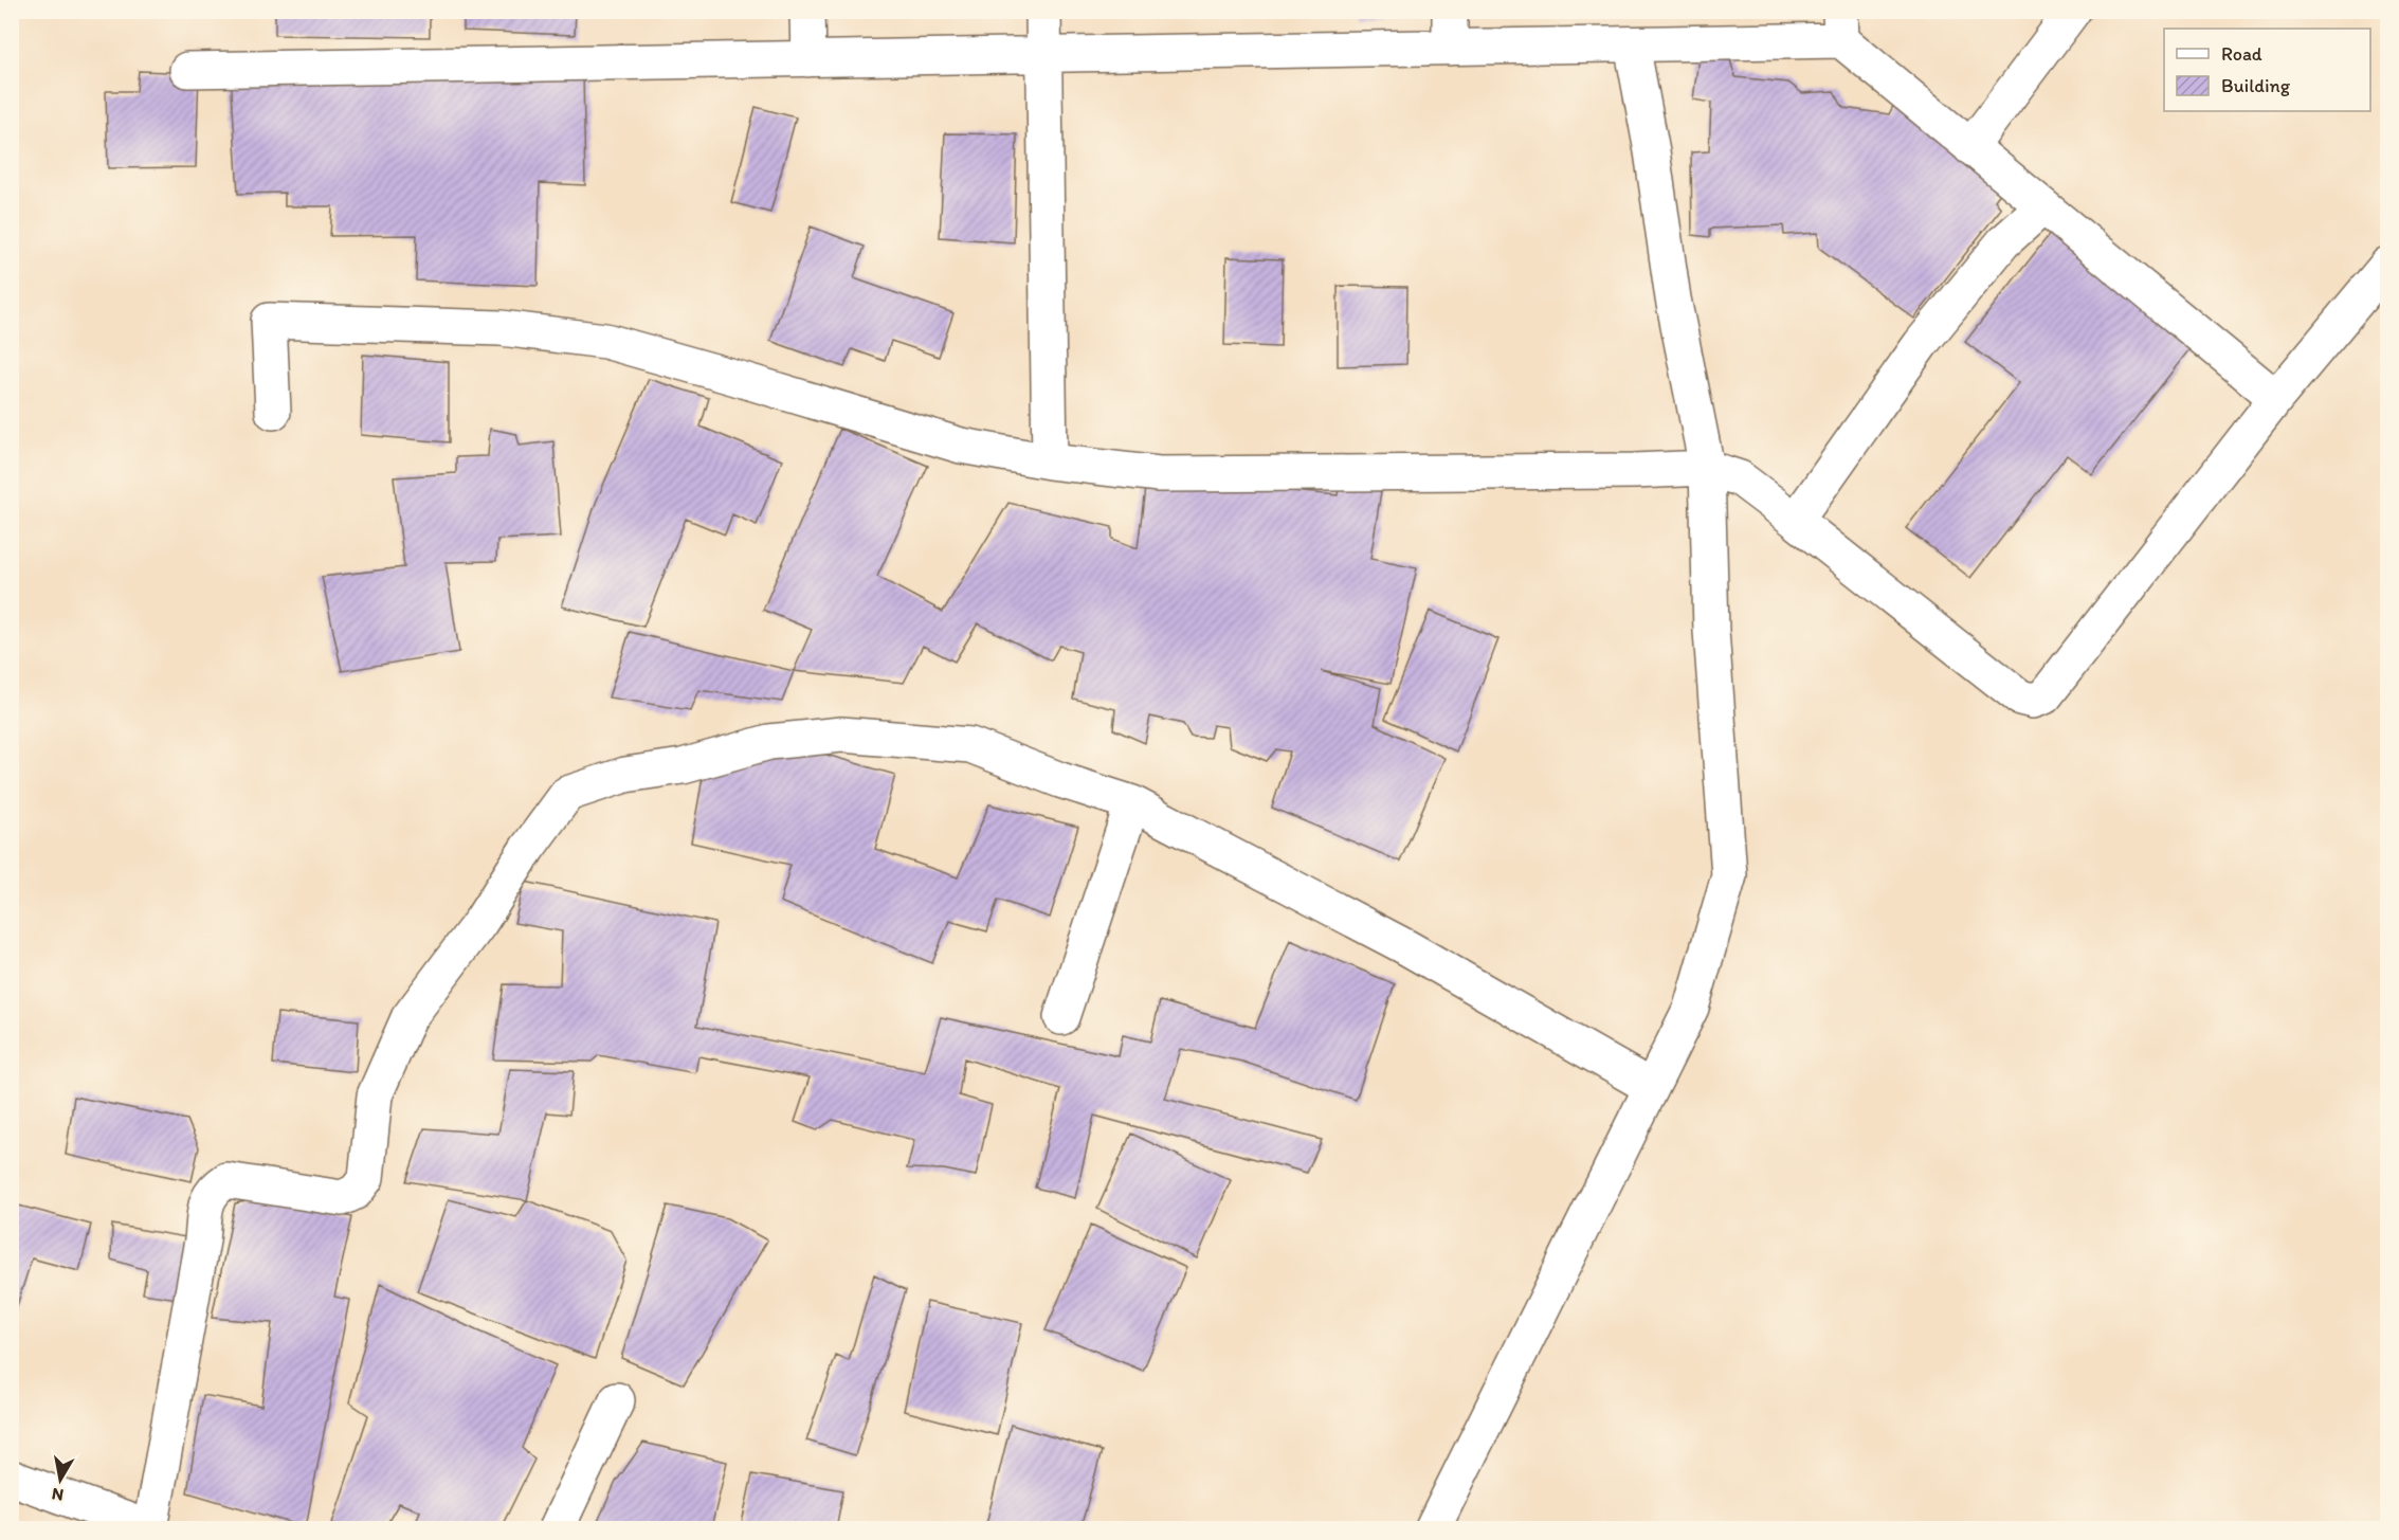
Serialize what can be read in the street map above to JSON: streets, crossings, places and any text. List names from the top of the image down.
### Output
{
  "legend": ["Road", "Building"],
  "north": "bottom"
}
